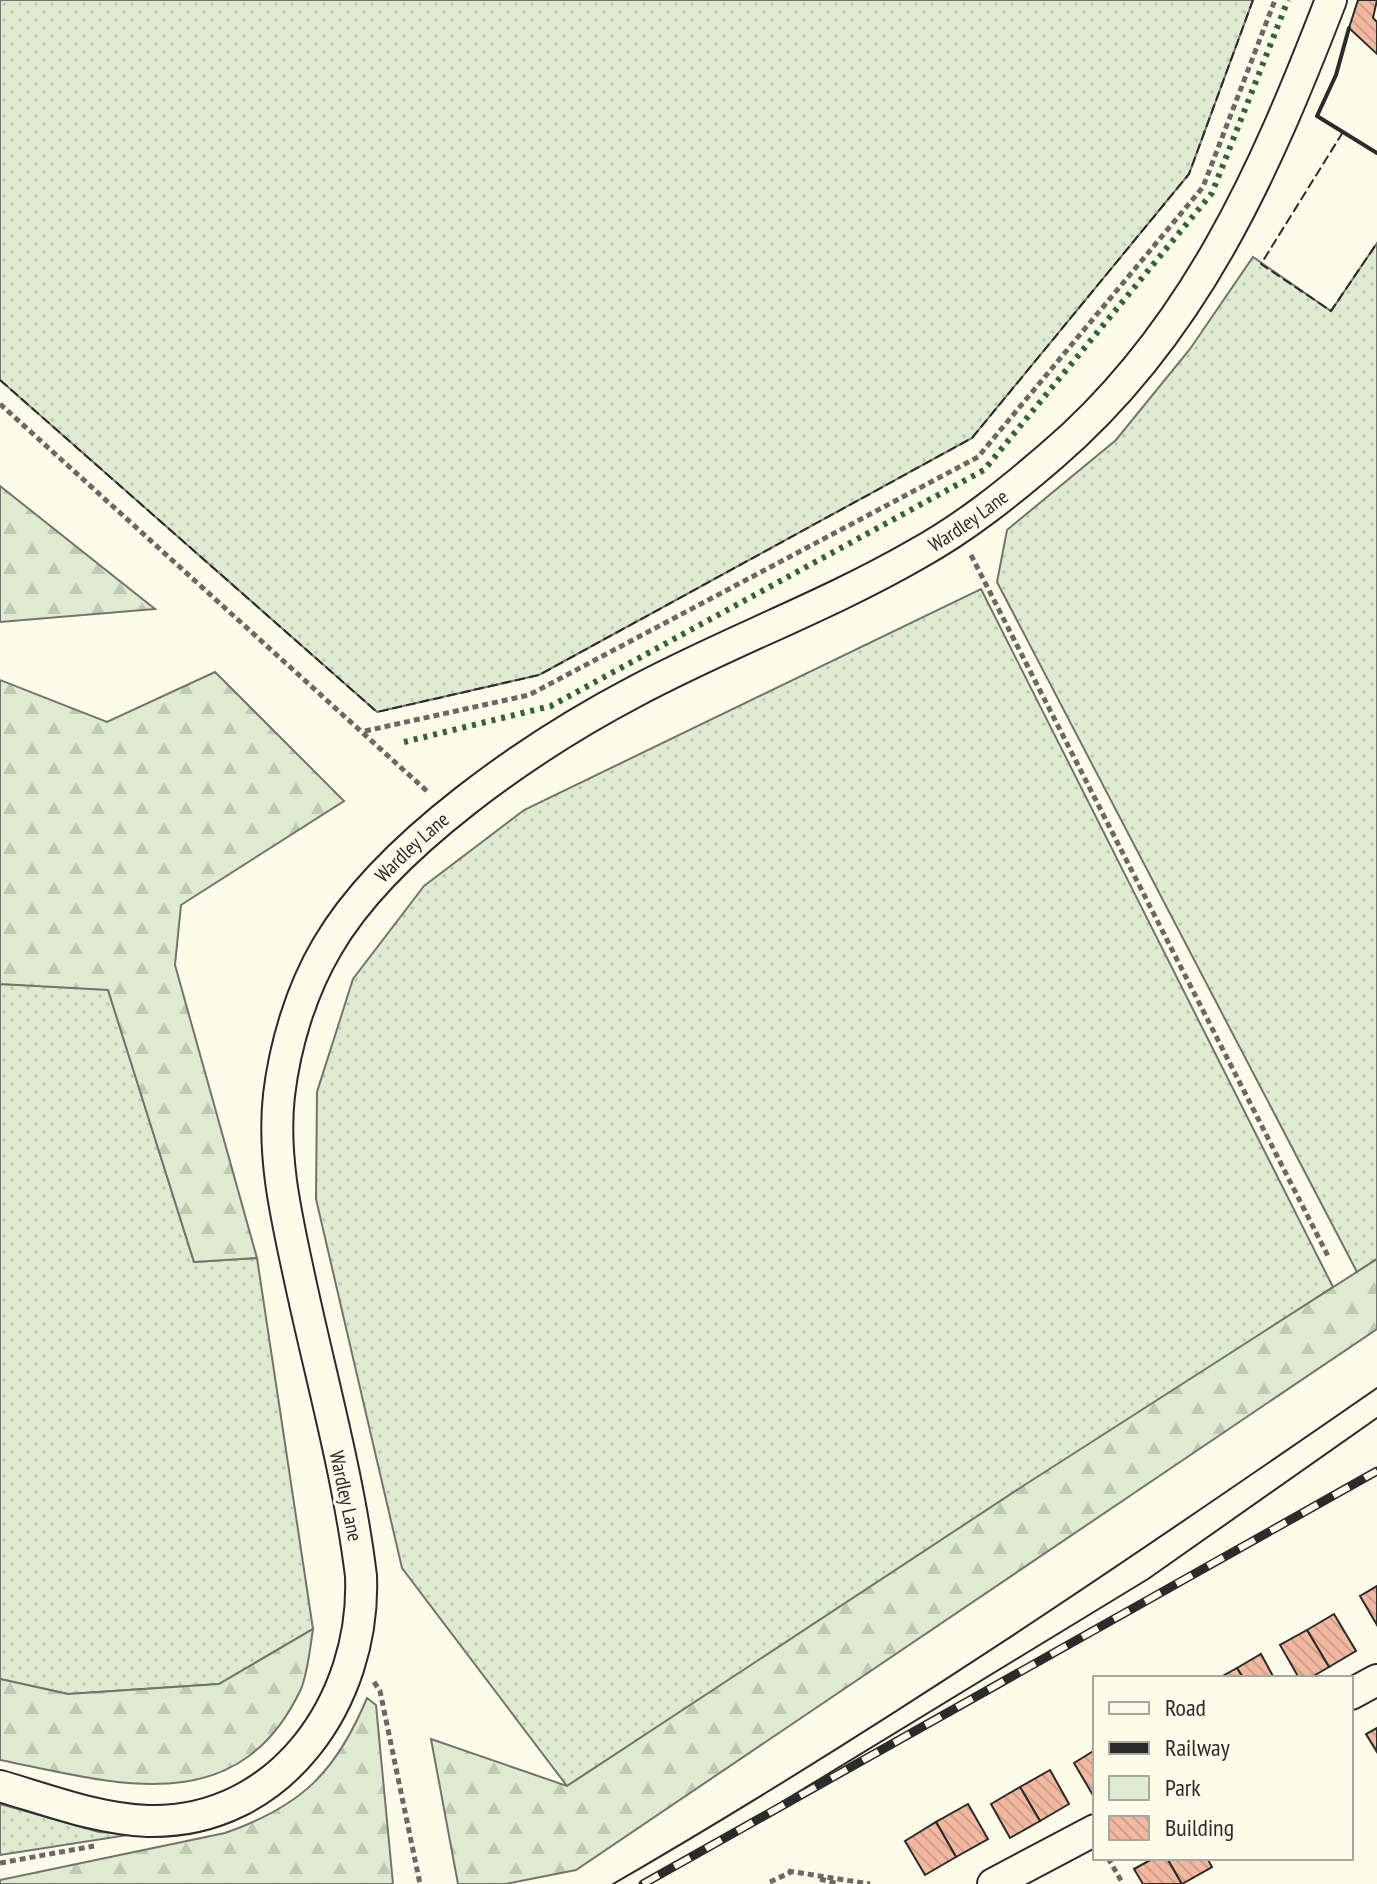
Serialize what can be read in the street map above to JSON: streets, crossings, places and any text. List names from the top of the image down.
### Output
{
  "streets": {
    "street": ["Wardley Lane"]
  },
  "legend": [
    "Road",
    "Railway",
    "Park",
    "Building"
  ]
}
